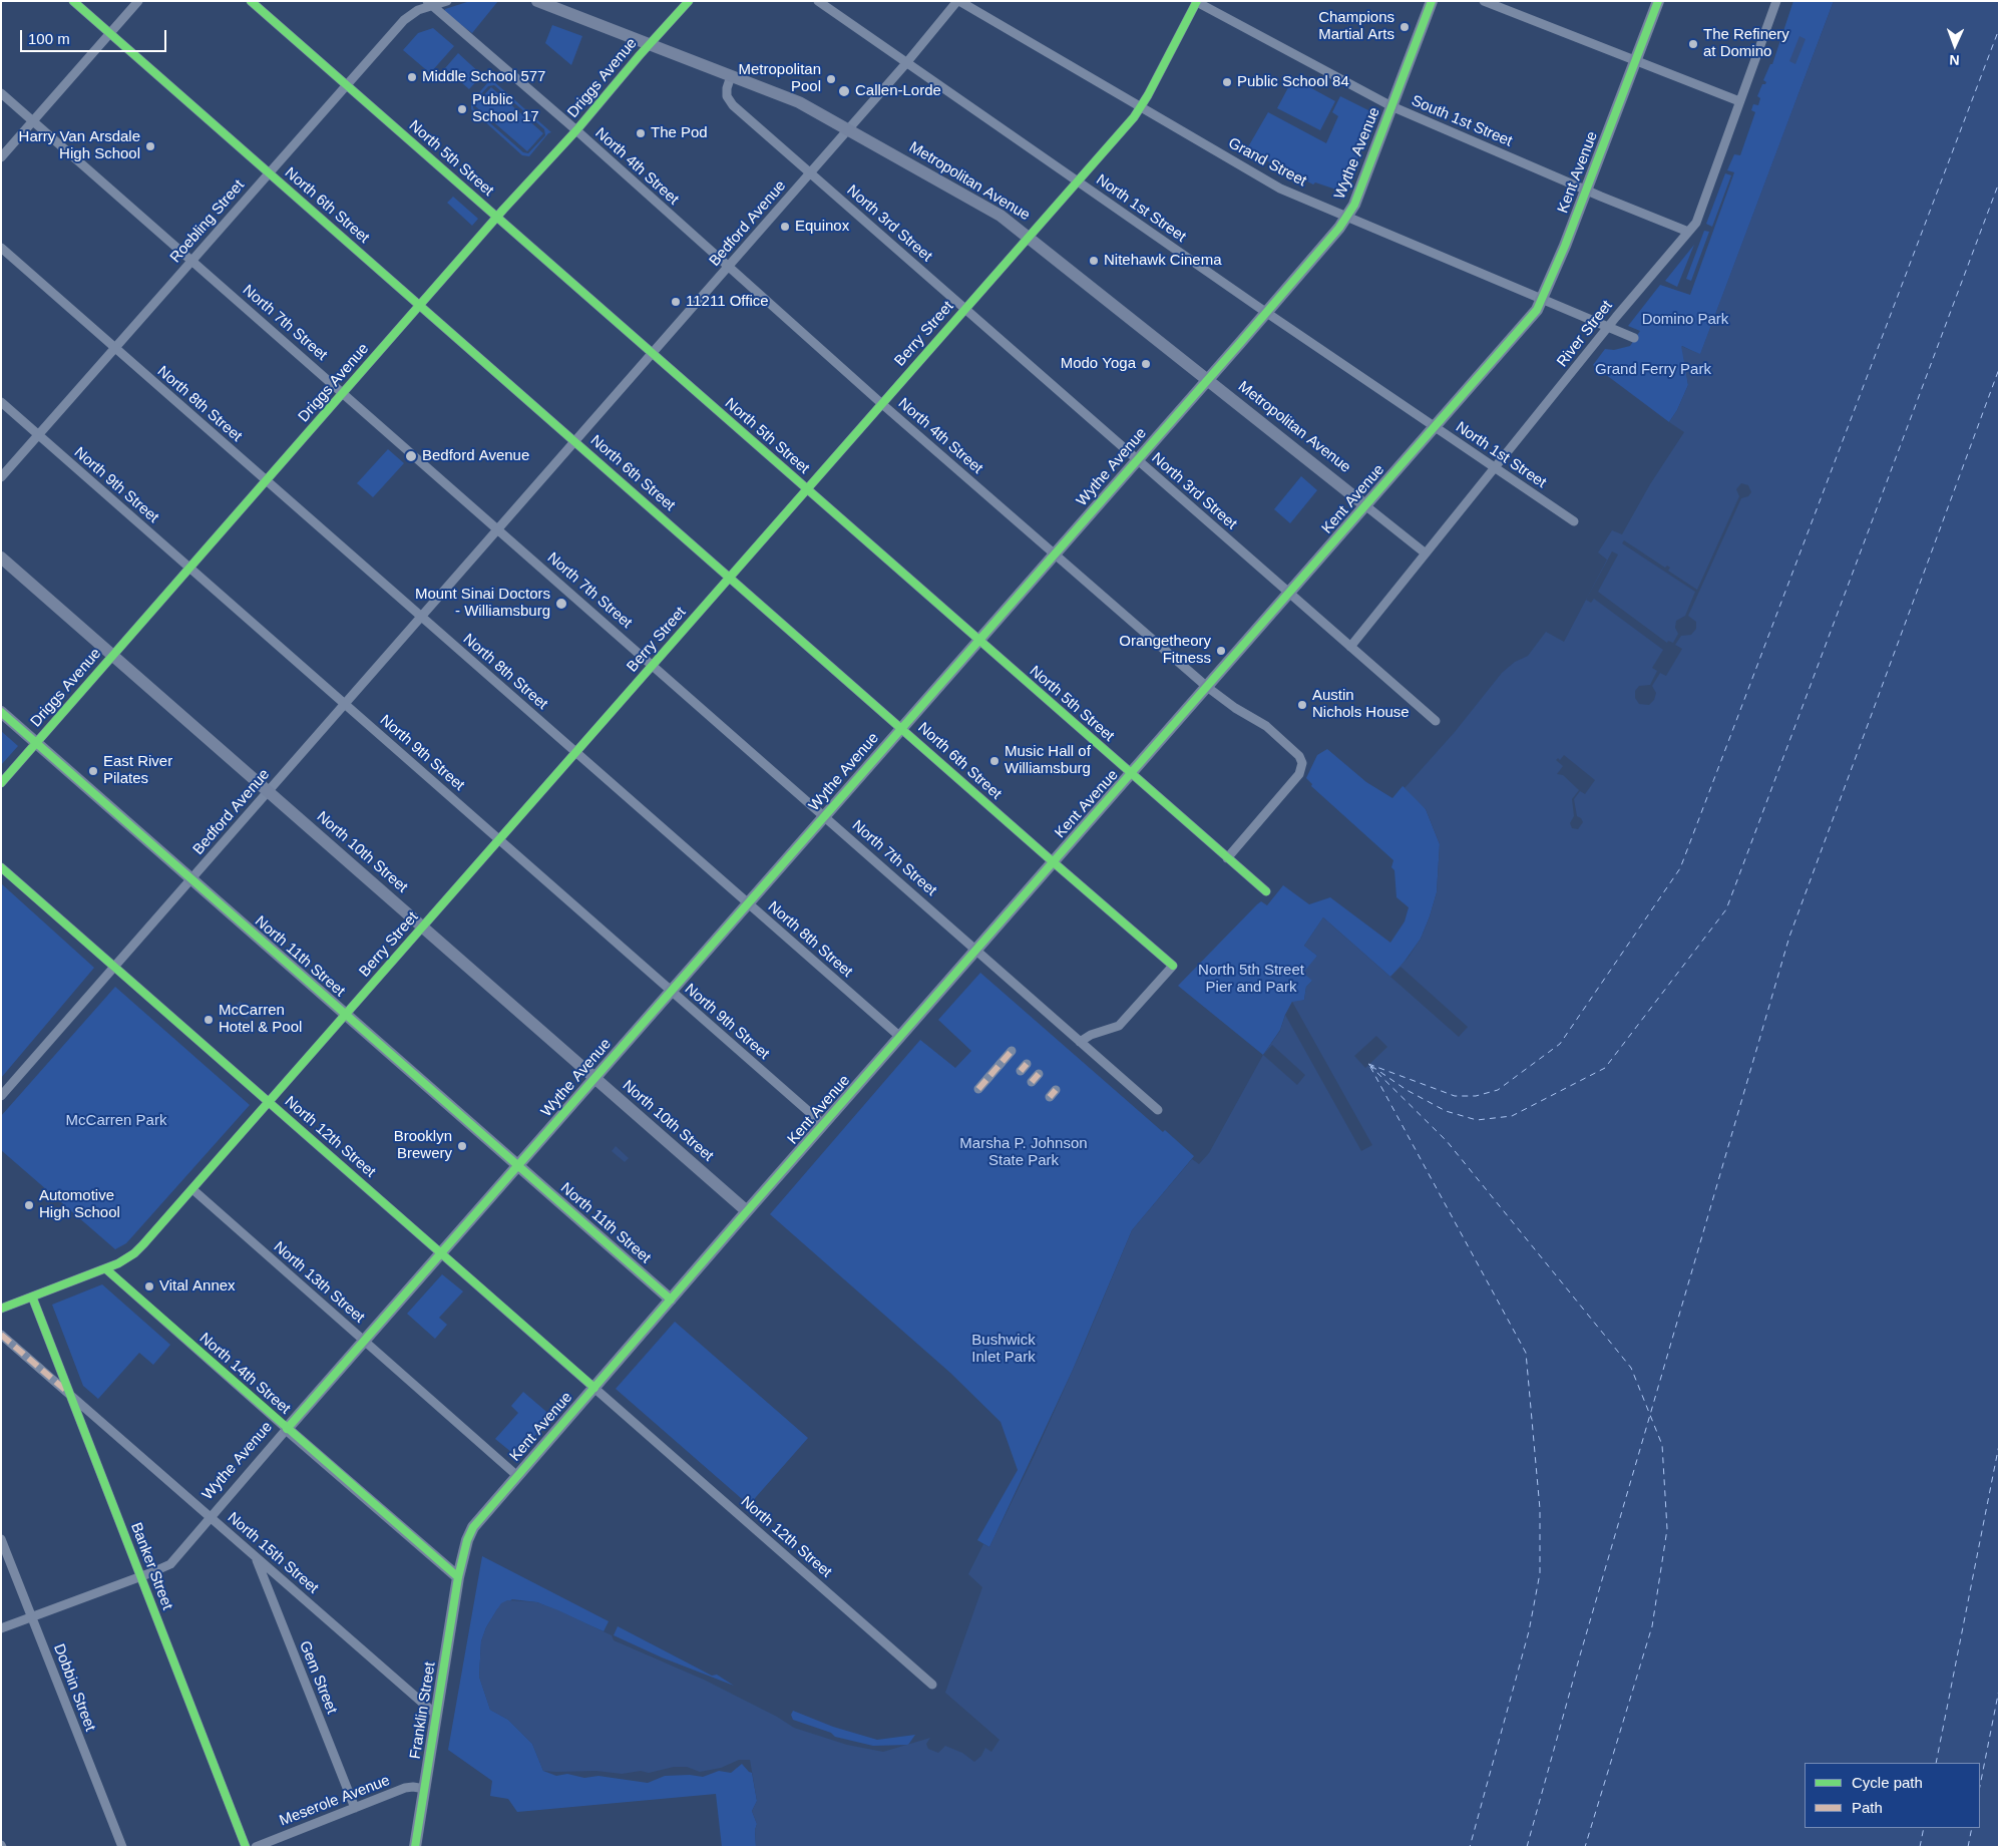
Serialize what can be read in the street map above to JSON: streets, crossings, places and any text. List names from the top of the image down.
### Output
{
  "streets": {
    "main road": [
      "Wythe Avenue",
      "Kent Avenue",
      "Metropolitan Avenue",
      "North 10th Street",
      "North 11th Street",
      "North 14th Street",
      "Franklin Street"
    ],
    "street": [
      "Driggs Avenue",
      "South 1st Street",
      "North 5th Street",
      "Grand Street",
      "North 4th Street",
      "North 6th Street",
      "North 1st Street",
      "Roebling Street",
      "Bedford Avenue",
      "North 3rd Street",
      "North 7th Street",
      "Berry Street",
      "River Street",
      "North 8th Street",
      "North 9th Street",
      "North 12th Street",
      "North 13th Street",
      "North 15th Street",
      "Banker Street",
      "Gem Street",
      "Dobbin Street",
      "Meserole Avenue"
    ]
  },
  "crossings": [
    ["Driggs Avenue", "North 5th Street"],
    ["Driggs Avenue", "North 4th Street"],
    ["Driggs Avenue", "Metropolitan Avenue"],
    ["Driggs Avenue", "North 6th Street"],
    ["Driggs Avenue", "North 7th Street"],
    ["Driggs Avenue", "North 8th Street"],
    ["Driggs Avenue", "North 9th Street"],
    ["Driggs Avenue", "North 10th Street"],
    ["Driggs Avenue", "North 11th Street"],
    ["South 1st Street", "Wythe Avenue"],
    ["South 1st Street", "Kent Avenue"],
    ["South 1st Street", "Berry Street"],
    ["South 1st Street", "River Street"],
    ["Wythe Avenue", "North 5th Street"],
    ["Wythe Avenue", "Grand Street"],
    ["Wythe Avenue", "North 4th Street"],
    ["Wythe Avenue", "Metropolitan Avenue"],
    ["Wythe Avenue", "North 6th Street"],
    ["Wythe Avenue", "North 1st Street"],
    ["Wythe Avenue", "North 3rd Street"],
    ["Wythe Avenue", "North 7th Street"],
    ["Wythe Avenue", "North 8th Street"],
    ["Wythe Avenue", "North 9th Street"],
    ["Wythe Avenue", "North 10th Street"],
    ["Wythe Avenue", "North 11th Street"],
    ["Wythe Avenue", "North 12th Street"],
    ["Wythe Avenue", "North 13th Street"],
    ["Wythe Avenue", "North 14th Street"],
    ["Wythe Avenue", "North 15th Street"],
    ["Wythe Avenue", "Banker Street"],
    ["Wythe Avenue", "Dobbin Street"],
    ["North 5th Street", "North 4th Street"],
    ["North 5th Street", "Kent Avenue"],
    ["North 5th Street", "Roebling Street"],
    ["North 5th Street", "Bedford Avenue"],
    ["North 5th Street", "Berry Street"],
    ["Grand Street", "Kent Avenue"],
    ["Grand Street", "Bedford Avenue"],
    ["Grand Street", "Berry Street"],
    ["Grand Street", "River Street"],
    ["North 4th Street", "Kent Avenue"],
    ["North 4th Street", "Roebling Street"],
    ["North 4th Street", "Bedford Avenue"],
    ["North 4th Street", "Berry Street"],
    ["Kent Avenue", "Metropolitan Avenue"],
    ["Kent Avenue", "North 6th Street"],
    ["Kent Avenue", "North 1st Street"],
    ["Kent Avenue", "North 3rd Street"],
    ["Kent Avenue", "North 7th Street"],
    ["Kent Avenue", "North 8th Street"],
    ["Kent Avenue", "North 9th Street"],
    ["Kent Avenue", "North 10th Street"],
    ["Kent Avenue", "North 11th Street"],
    ["Kent Avenue", "North 12th Street"],
    ["Kent Avenue", "North 13th Street"],
    ["Kent Avenue", "North 14th Street"],
    ["Kent Avenue", "Franklin Street"],
    ["Metropolitan Avenue", "Bedford Avenue"],
    ["Metropolitan Avenue", "North 3rd Street"],
    ["Metropolitan Avenue", "Berry Street"],
    ["Metropolitan Avenue", "River Street"],
    ["North 6th Street", "Roebling Street"],
    ["North 6th Street", "Bedford Avenue"],
    ["North 6th Street", "North 7th Street"],
    ["North 6th Street", "Berry Street"],
    ["North 1st Street", "Bedford Avenue"],
    ["North 1st Street", "Berry Street"],
    ["North 1st Street", "River Street"],
    ["Roebling Street", "North 7th Street"],
    ["Roebling Street", "North 8th Street"],
    ["Roebling Street", "North 9th Street"],
    ["Bedford Avenue", "North 3rd Street"],
    ["Bedford Avenue", "North 7th Street"],
    ["Bedford Avenue", "North 8th Street"],
    ["Bedford Avenue", "North 9th Street"],
    ["Bedford Avenue", "North 10th Street"],
    ["Bedford Avenue", "North 11th Street"],
    ["Bedford Avenue", "North 12th Street"],
    ["North 3rd Street", "Berry Street"],
    ["North 3rd Street", "River Street"],
    ["North 7th Street", "Berry Street"],
    ["Berry Street", "North 8th Street"],
    ["Berry Street", "North 9th Street"],
    ["Berry Street", "North 10th Street"],
    ["Berry Street", "North 11th Street"],
    ["Berry Street", "North 12th Street"],
    ["Berry Street", "North 13th Street"],
    ["Berry Street", "North 14th Street"],
    ["Berry Street", "Banker Street"],
    ["North 14th Street", "Franklin Street"],
    ["North 15th Street", "Banker Street"],
    ["North 15th Street", "Gem Street"],
    ["North 15th Street", "Franklin Street"],
    ["Gem Street", "Meserole Avenue"],
    ["Franklin Street", "Meserole Avenue"]
  ],
  "parks": [
    "Domino Park",
    "Grand Ferry Park",
    "North 5th Street Pier and Park",
    "McCarren Park",
    "Marsha P. Johnson State Park",
    "Bushwick Inlet Park"
  ],
  "places": [
    "Champions Martial Arts",
    "The Refinery at Domino",
    "Middle School 577",
    "Metropolitan Pool",
    "Public School 84",
    "Callen-Lorde",
    "Public School 17",
    "The Pod",
    "Harry Van Arsdale High School",
    "Equinox",
    "Nitehawk Cinema",
    "11211 Office",
    "Modo Yoga",
    "Bedford Avenue",
    "Mount Sinai Doctors - Williamsburg",
    "Orangetheory Fitness",
    "Austin Nichols House",
    "Music Hall of Williamsburg",
    "East River Pilates",
    "McCarren Hotel & Pool",
    "Brooklyn Brewery",
    "Automotive High School",
    "Vital Annex"
  ],
  "legend": ["Cycle path", "Path"],
  "scale_bar": "100 m",
  "north": "bottom"
}
